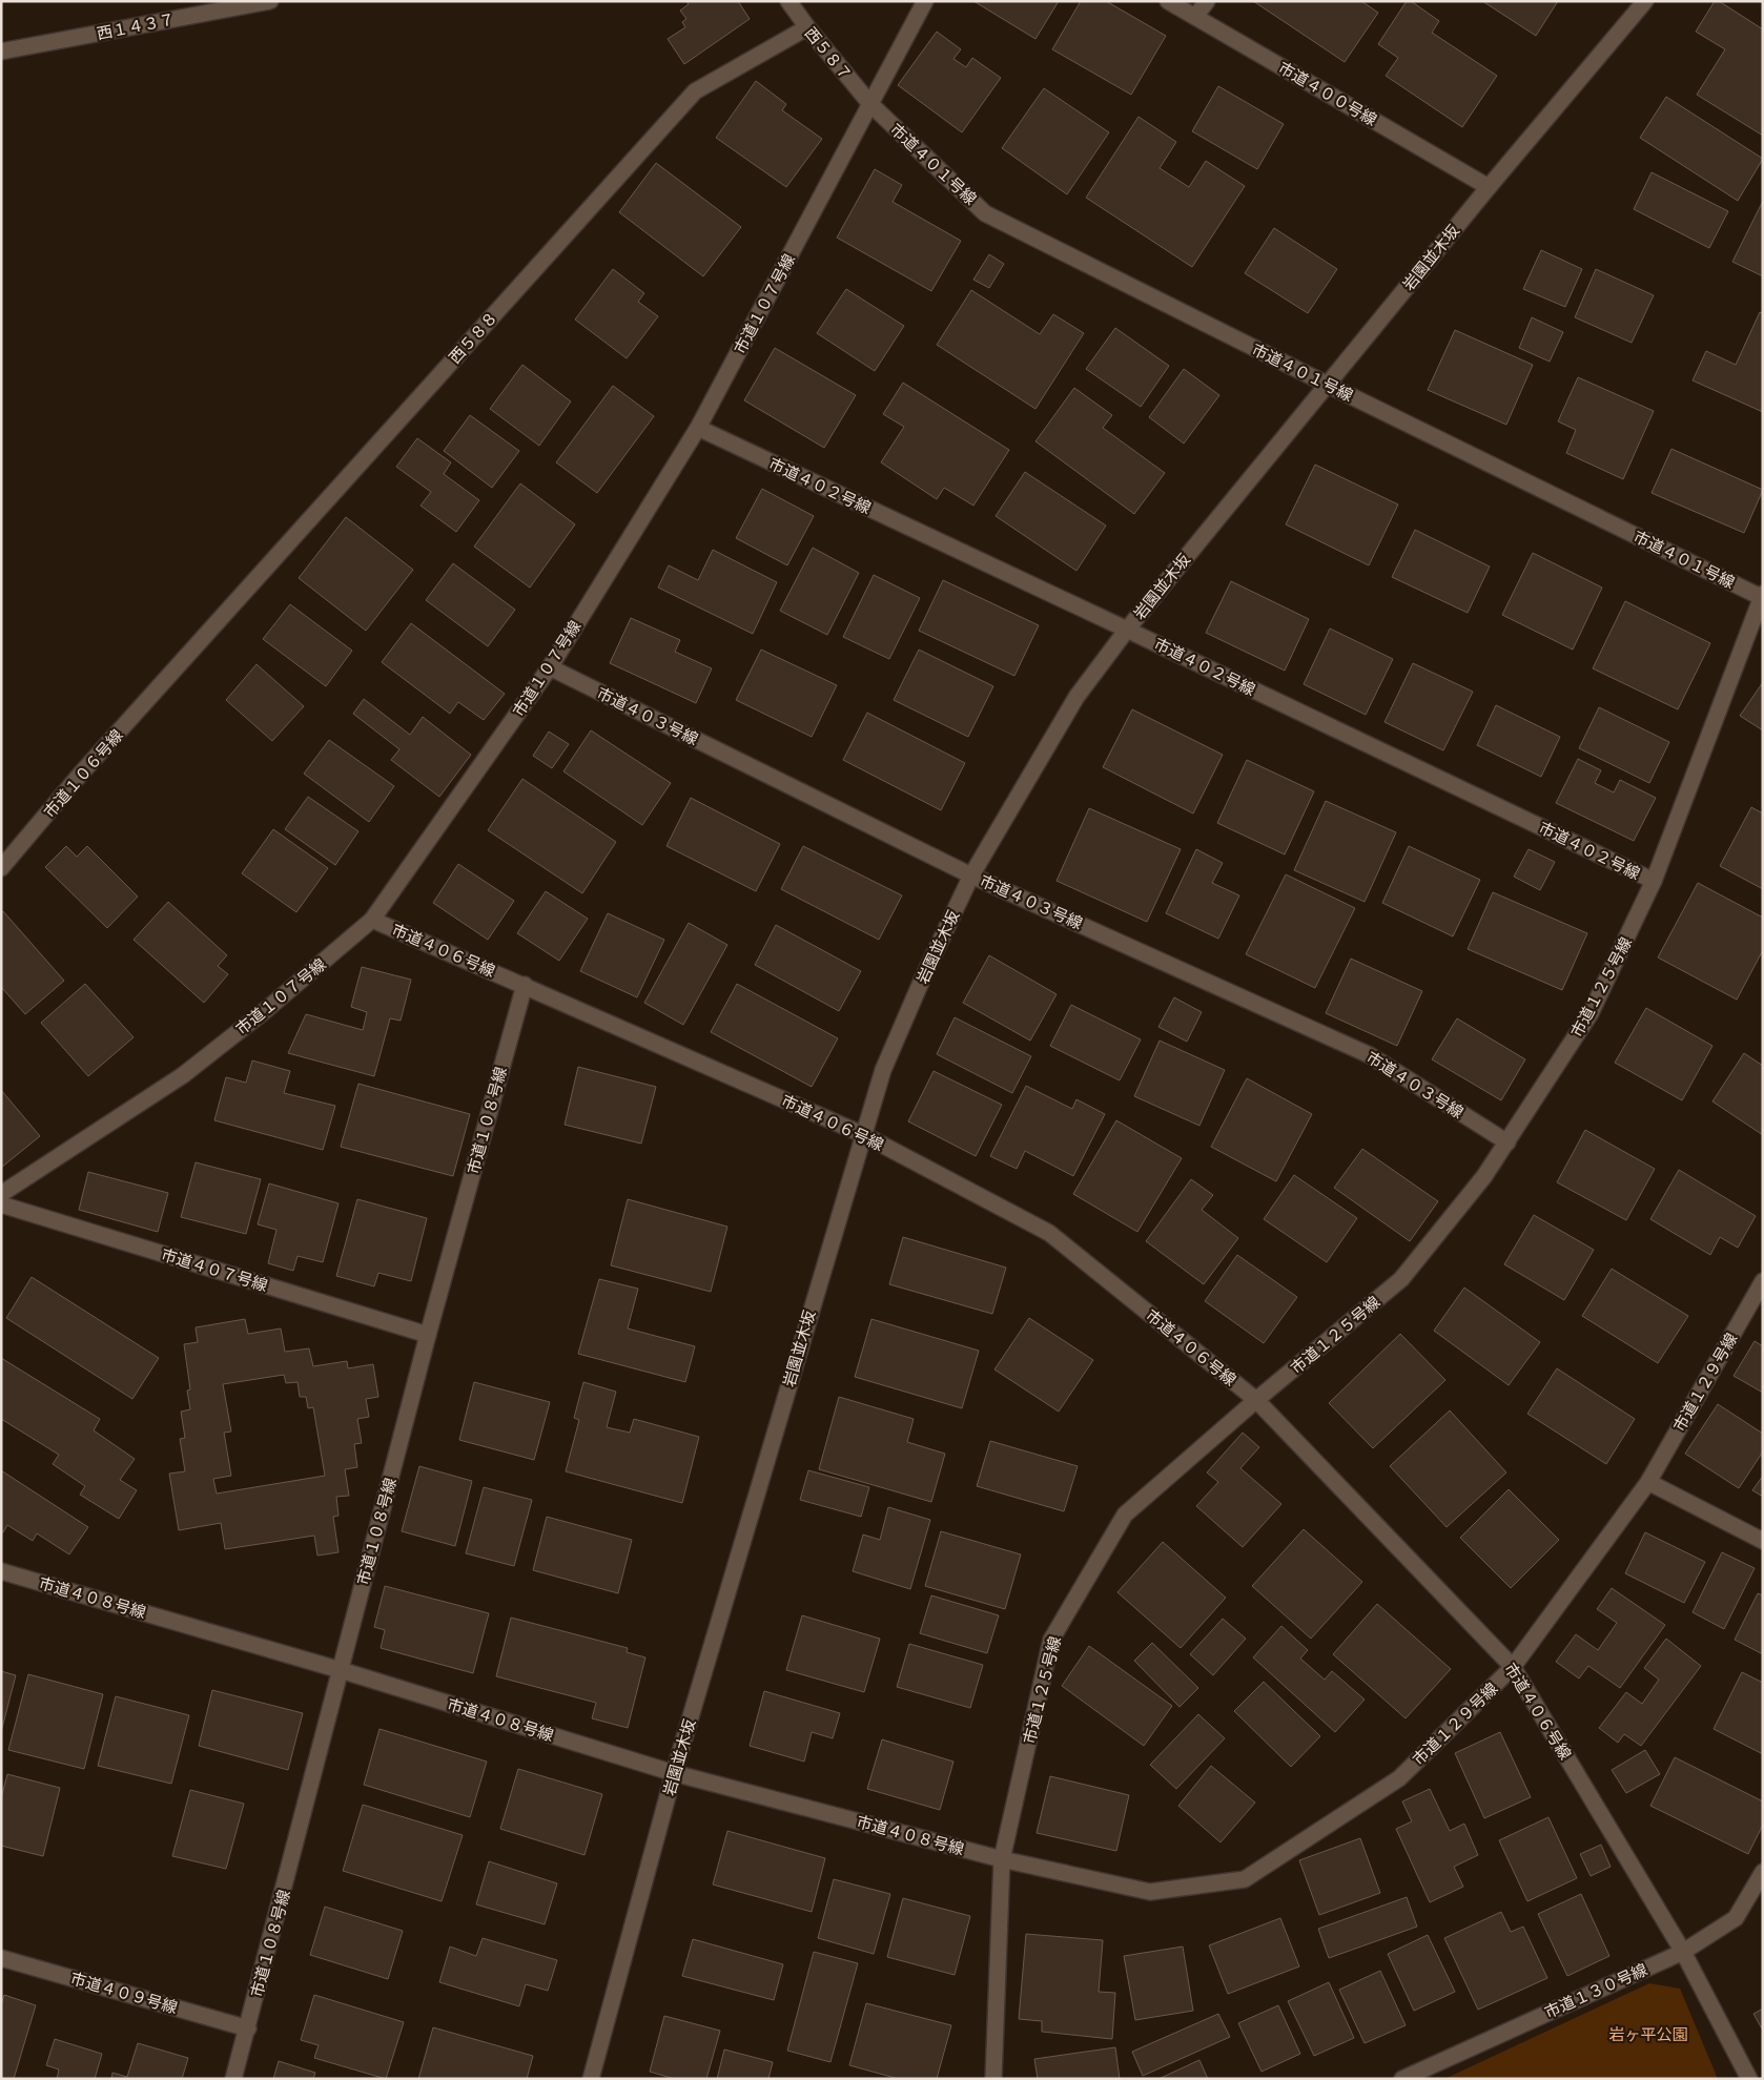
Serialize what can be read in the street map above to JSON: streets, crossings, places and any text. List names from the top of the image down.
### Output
{
  "streets": {
    "street": [
      "西１４３７",
      "西５８７",
      "市道４００号線",
      "市道４０１号線",
      "岩園並木坂",
      "市道１０７号線",
      "西５８８",
      "市道４０２号線",
      "市道４０３号線",
      "市道１０６号線",
      "市道４０６号線",
      "市道１２５号線",
      "市道１０８号線",
      "市道４０７号線",
      "市道１２９号線",
      "市道４０８号線",
      "市道１３０号線",
      "市道４０９号線"
    ]
  },
  "crossings": [
    ["西５８７", "市道４０１号線"],
    ["西５８７", "市道１０７号線"],
    ["西５８７", "西５８８"],
    ["市道４００号線", "岩園並木坂"],
    ["市道４０１号線", "岩園並木坂"],
    ["市道４０１号線", "市道１０７号線"],
    ["市道４０１号線", "市道１２５号線"],
    ["岩園並木坂", "市道４０２号線"],
    ["岩園並木坂", "市道４０３号線"],
    ["岩園並木坂", "市道４０６号線"],
    ["岩園並木坂", "市道４０８号線"],
    ["市道１０７号線", "市道４０２号線"],
    ["市道１０７号線", "市道４０３号線"],
    ["市道１０７号線", "市道４０６号線"],
    ["西５８８", "市道１０６号線"],
    ["市道４０２号線", "市道１２５号線"],
    ["市道４０３号線", "市道１２５号線"],
    ["市道４０６号線", "市道１２５号線"],
    ["市道４０６号線", "市道１０８号線"],
    ["市道４０６号線", "市道１２９号線"],
    ["市道４０６号線", "市道１３０号線"],
    ["市道１２５号線", "市道１２９号線"],
    ["市道１２５号線", "市道４０８号線"],
    ["市道１０８号線", "市道４０７号線"],
    ["市道１０８号線", "市道４０８号線"],
    ["市道１０８号線", "市道４０９号線"],
    ["市道１２９号線", "市道４０８号線"]
  ],
  "parks": ["岩ヶ平公園"]
}
